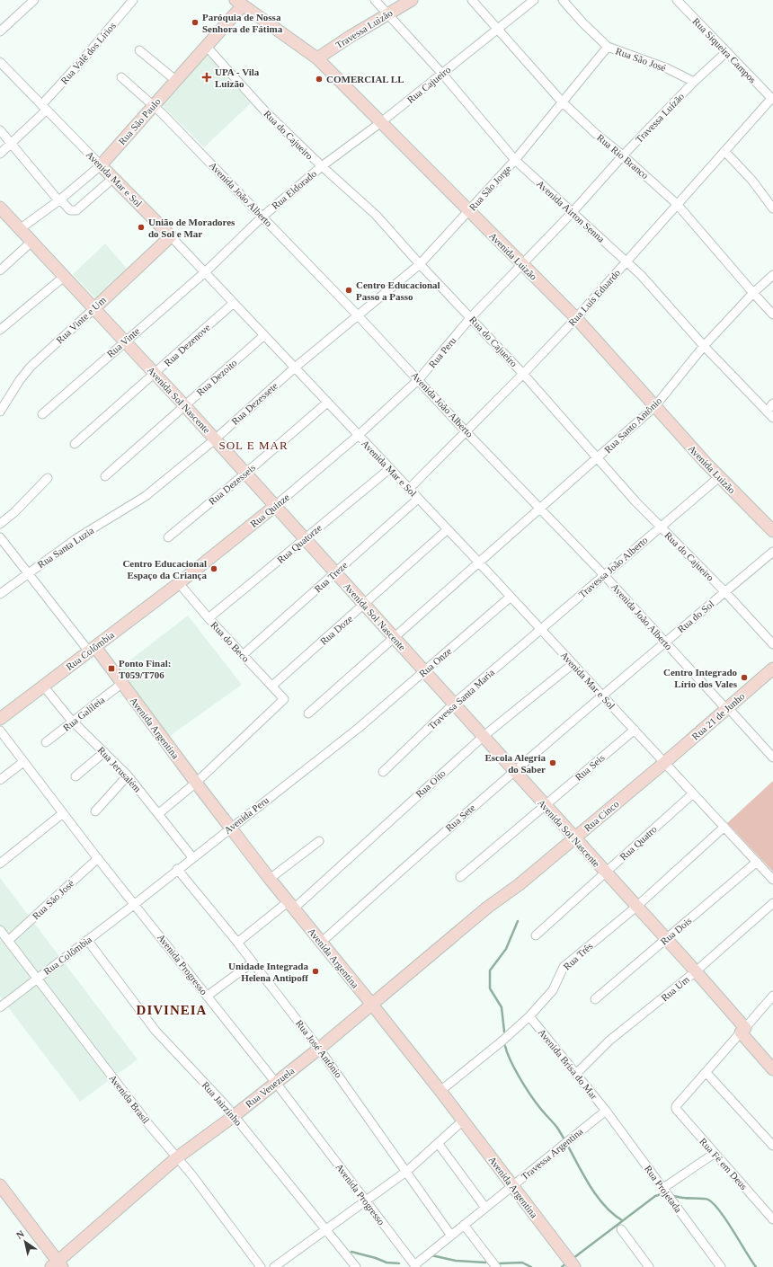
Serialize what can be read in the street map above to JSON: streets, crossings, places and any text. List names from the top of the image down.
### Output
{
  "streets": {
    "street": [
      "Travessa Luizão",
      "Rua Siqueira Campos",
      "Rua Valê dos Lírios",
      "Rua São José",
      "Rua Cajueiro",
      "Travessa Luízão",
      "Rua São Paulo",
      "Rua do Cajueiro",
      "Rua Rio Branco",
      "Avenida Mar e Sol",
      "Rua São Jorge",
      "Rua Eldorado",
      "Avenida João Alberto",
      "Avenida Airton Senna",
      "Avenida Luizão",
      "Rua Luís Eduardo",
      "Rua Vinte e Um",
      "Rua Vinte",
      "Rua Dezenove",
      "Rua Peru",
      "Rua Dezoito",
      "Avenida Sol Nascente",
      "Rua Dezessete",
      "Rua Santo Antônio",
      "Rua Dezesseis",
      "Rua Quinze",
      "Rua Quatorze",
      "Rua Santa Luzia",
      "Travessa João Alberto",
      "Rua Treze",
      "Rua do Sol",
      "Rua Doze",
      "Rua do Beco",
      "Rua Colômbia",
      "Rua Onze",
      "Travessa Santa Maria",
      "Rua Galileia",
      "Rua 21 de Junho",
      "Avenida Argentina",
      "Rua Seis",
      "Rua Jerusalém",
      "Rua Oito",
      "Avenida Peru",
      "Rua Cinco",
      "Rua Sete",
      "Rua Quatro",
      "Rua Dois",
      "Rua Três",
      "Avenida Progresso",
      "Rua Um",
      "Rua José Antônio",
      "Avenida Brisa do Mar",
      "Rua Venezuela",
      "Avenida Brasil",
      "Rua Jairzinho",
      "Travessa Argentina",
      "Rua Fé em Deus",
      "Rua Projetada"
    ]
  },
  "crossings": [
    ["Travessa Luizão", "Avenida Airton Senna"],
    ["Travessa Luizão", "Avenida Luizão"],
    ["Rua Siqueira Campos", "Travessa Luízão"],
    ["Rua Siqueira Campos", "Rua Luís Eduardo"],
    ["Rua Valê dos Lírios", "Avenida Mar e Sol"],
    ["Rua São José", "Travessa Luízão"],
    ["Rua São José", "Rua São Jorge"],
    ["Rua São José", "Avenida Progresso"],
    ["Rua São José", "Avenida Brasil"],
    ["Rua Cajueiro", "Rua do Cajueiro"],
    ["Rua Cajueiro", "Rua Rio Branco"],
    ["Rua Cajueiro", "Rua Eldorado"],
    ["Rua Cajueiro", "Avenida Airton Senna"],
    ["Rua Cajueiro", "Avenida Luizão"],
    ["Travessa Luízão", "Rua Rio Branco"],
    ["Travessa Luízão", "Avenida Airton Senna"],
    ["Travessa Luízão", "Avenida Luizão"],
    ["Travessa Luízão", "Rua Peru"],
    ["Rua São Paulo", "Rua do Cajueiro"],
    ["Rua São Paulo", "Avenida Mar e Sol"],
    ["Rua São Paulo", "Avenida João Alberto"],
    ["Rua São Paulo", "Avenida Luizão"],
    ["Rua São Paulo", "Avenida Sol Nascente"],
    ["Rua do Cajueiro", "Rua São Jorge"],
    ["Rua do Cajueiro", "Rua Eldorado"],
    ["Rua do Cajueiro", "Rua Luís Eduardo"],
    ["Rua do Cajueiro", "Rua Peru"],
    ["Rua do Cajueiro", "Rua Santo Antônio"],
    ["Rua do Cajueiro", "Travessa João Alberto"],
    ["Rua do Cajueiro", "Rua do Sol"],
    ["Rua Rio Branco", "Rua São Jorge"],
    ["Rua Rio Branco", "Rua Luís Eduardo"],
    ["Rua Rio Branco", "Rua Santo Antônio"],
    ["Avenida Mar e Sol", "Rua Eldorado"],
    ["Avenida Mar e Sol", "Rua Luís Eduardo"],
    ["Avenida Mar e Sol", "Rua Vinte e Um"],
    ["Avenida Mar e Sol", "Rua Vinte"],
    ["Avenida Mar e Sol", "Rua Dezenove"],
    ["Avenida Mar e Sol", "Rua Peru"],
    ["Avenida Mar e Sol", "Rua Dezoito"],
    ["Avenida Mar e Sol", "Rua Dezessete"],
    ["Avenida Mar e Sol", "Rua Santo Antônio"],
    ["Avenida Mar e Sol", "Rua Dezesseis"],
    ["Avenida Mar e Sol", "Rua Quinze"],
    ["Avenida Mar e Sol", "Rua Quatorze"],
    ["Avenida Mar e Sol", "Travessa João Alberto"],
    ["Avenida Mar e Sol", "Rua Treze"],
    ["Avenida Mar e Sol", "Rua do Sol"],
    ["Avenida Mar e Sol", "Rua Doze"],
    ["Avenida Mar e Sol", "Rua Onze"],
    ["Avenida Mar e Sol", "Travessa Santa Maria"],
    ["Avenida Mar e Sol", "Rua 21 de Junho"],
    ["Avenida Mar e Sol", "Rua Seis"],
    ["Avenida Mar e Sol", "Rua Oito"],
    ["Avenida Mar e Sol", "Rua Cinco"],
    ["Avenida Mar e Sol", "Rua Sete"],
    ["Avenida Mar e Sol", "Rua Quatro"],
    ["Avenida Mar e Sol", "Rua Dois"],
    ["Avenida Mar e Sol", "Rua Três"],
    ["Rua São Jorge", "Avenida João Alberto"],
    ["Rua São Jorge", "Avenida Airton Senna"],
    ["Rua São Jorge", "Avenida Luizão"],
    ["Rua São Jorge", "Rua Dezessete"],
    ["Rua Eldorado", "Avenida João Alberto"],
    ["Rua Eldorado", "Rua Vinte"],
    ["Avenida João Alberto", "Rua Luís Eduardo"],
    ["Avenida João Alberto", "Rua Peru"],
    ["Avenida João Alberto", "Rua Dezessete"],
    ["Avenida João Alberto", "Rua Santo Antônio"],
    ["Avenida João Alberto", "Travessa João Alberto"],
    ["Avenida João Alberto", "Rua do Sol"],
    ["Avenida João Alberto", "Rua 21 de Junho"],
    ["Avenida Airton Senna", "Rua Luís Eduardo"],
    ["Avenida Airton Senna", "Rua Santo Antônio"],
    ["Avenida Luizão", "Rua Luís Eduardo"],
    ["Avenida Luizão", "Rua Peru"],
    ["Avenida Luizão", "Rua Santo Antônio"],
    ["Avenida Luizão", "Travessa João Alberto"],
    ["Rua Vinte e Um", "Avenida Sol Nascente"],
    ["Rua Vinte", "Avenida Sol Nascente"],
    ["Rua Dezenove", "Avenida Sol Nascente"],
    ["Rua Peru", "Rua Quinze"],
    ["Rua Dezoito", "Avenida Sol Nascente"],
    ["Avenida Sol Nascente", "Rua Dezessete"],
    ["Avenida Sol Nascente", "Rua Dezesseis"],
    ["Avenida Sol Nascente", "Rua Quinze"],
    ["Avenida Sol Nascente", "Rua Quatorze"],
    ["Avenida Sol Nascente", "Rua Treze"],
    ["Avenida Sol Nascente", "Rua Doze"],
    ["Avenida Sol Nascente", "Rua Onze"],
    ["Avenida Sol Nascente", "Travessa Santa Maria"],
    ["Avenida Sol Nascente", "Rua Seis"],
    ["Avenida Sol Nascente", "Rua Oito"],
    ["Avenida Sol Nascente", "Rua Cinco"],
    ["Avenida Sol Nascente", "Rua Sete"],
    ["Avenida Sol Nascente", "Rua Quatro"],
    ["Avenida Sol Nascente", "Rua Dois"],
    ["Avenida Sol Nascente", "Rua Três"],
    ["Avenida Sol Nascente", "Rua Um"],
    ["Rua Dezessete", "Rua Santa Luzia"],
    ["Rua Quinze", "Rua do Beco"],
    ["Rua Quinze", "Rua Colômbia"],
    ["Rua Quatorze", "Rua do Beco"],
    ["Rua Santa Luzia", "Avenida Argentina"],
    ["Travessa João Alberto", "Travessa Santa Maria"],
    ["Rua Treze", "Rua do Beco"],
    ["Rua do Sol", "Rua Sete"],
    ["Rua Doze", "Rua do Beco"],
    ["Rua do Beco", "Rua Colômbia"],
    ["Rua do Beco", "Avenida Argentina"],
    ["Rua Colômbia", "Avenida Argentina"],
    ["Rua Colômbia", "Rua Jerusalém"],
    ["Rua Colômbia", "Avenida Peru"],
    ["Rua Colômbia", "Avenida Progresso"],
    ["Rua Colômbia", "Avenida Brasil"],
    ["Rua Colômbia", "Rua Jairzinho"],
    ["Rua Onze", "Avenida Peru"],
    ["Rua Galileia", "Avenida Argentina"],
    ["Rua Galileia", "Rua Jerusalém"],
    ["Rua 21 de Junho", "Rua Cinco"],
    ["Avenida Argentina", "Rua Oito"],
    ["Avenida Argentina", "Avenida Peru"],
    ["Avenida Argentina", "Rua Sete"],
    ["Avenida Argentina", "Rua Três"],
    ["Avenida Argentina", "Rua Venezuela"],
    ["Avenida Argentina", "Travessa Argentina"],
    ["Rua Jerusalém", "Avenida Peru"],
    ["Rua Oito", "Rua José Antônio"],
    ["Avenida Peru", "Avenida Progresso"],
    ["Avenida Peru", "Rua José Antônio"],
    ["Rua Cinco", "Rua Venezuela"],
    ["Rua Três", "Avenida Brisa do Mar"],
    ["Avenida Progresso", "Rua Venezuela"],
    ["Avenida Progresso", "Travessa Argentina"],
    ["Rua Um", "Avenida Brisa do Mar"],
    ["Rua José Antônio", "Rua Venezuela"],
    ["Rua José Antônio", "Travessa Argentina"],
    ["Avenida Brisa do Mar", "Travessa Argentina"],
    ["Avenida Brisa do Mar", "Rua Projetada"],
    ["Rua Venezuela", "Avenida Brasil"],
    ["Rua Venezuela", "Rua Jairzinho"],
    ["Travessa Argentina", "Rua Projetada"]
  ],
  "districts": ["SOL E MAR", "DIVINEIA"],
  "places": {
    "other": [
      "Paróquia de Nossa Senhora de Fátima",
      "COMERCIAL LL",
      "União de Moradores do Sol e Mar",
      "Centro Educacional Passo a Passo",
      "Centro Educacional Espaço da Criança",
      "Centro Integrado Lírio dos Vales",
      "Escola Alegria do Saber",
      "Unidade Integrada Helena Antipoff"
    ],
    "health": ["UPA - Vila Luizão"],
    "transit": ["Ponto Final: T059/T706"]
  },
  "north": "top left"
}
